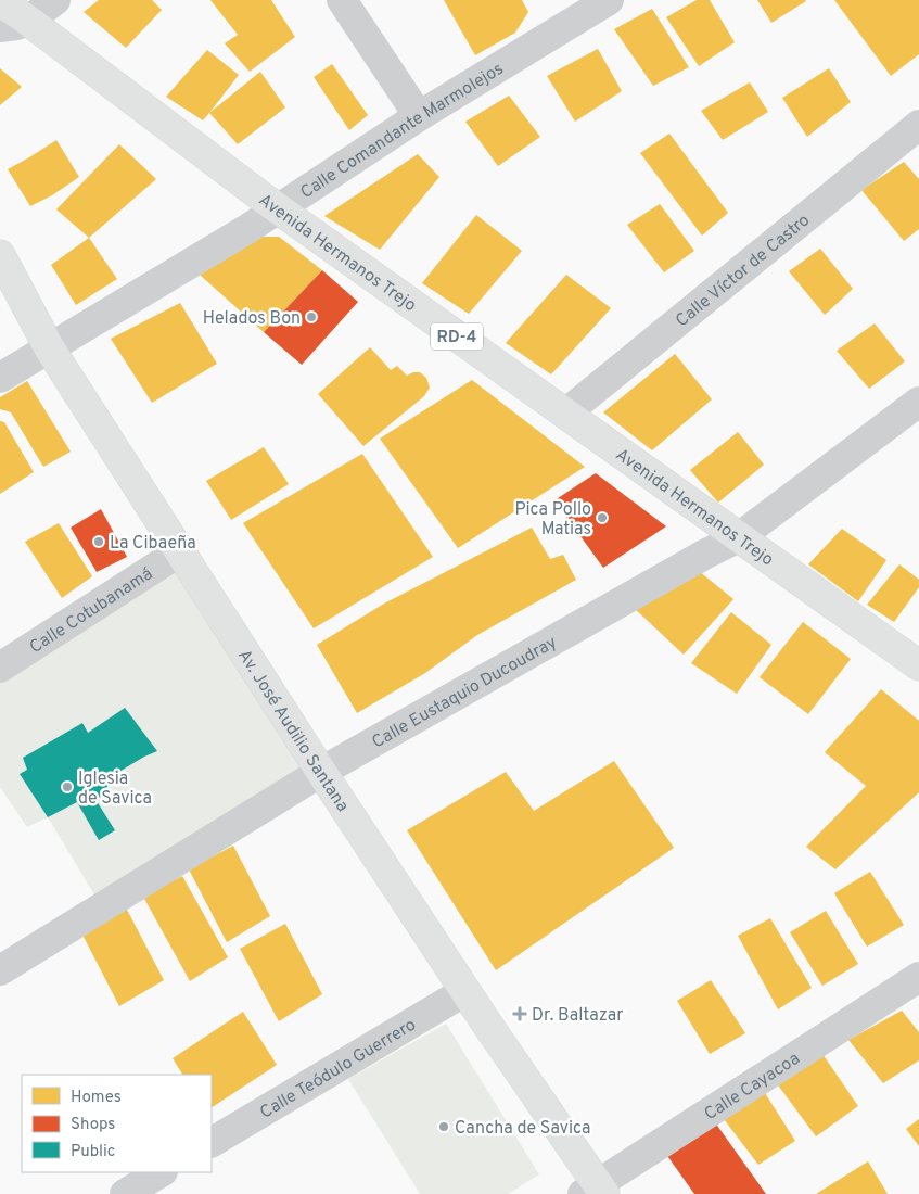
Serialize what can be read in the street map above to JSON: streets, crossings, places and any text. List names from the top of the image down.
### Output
{
  "streets": {
    "main road": ["Avenida Hermanos Trejo", "RD-4", "Av. José Audilio Santana"],
    "street": [
      "Calle Comandante Marmolejos",
      "Calle Víctor de Castro",
      "Calle Cotubanamá",
      "Calle Eustaquio Ducoudray",
      "Calle Teódulo Guerrero",
      "Calle Cayacoa"
    ]
  },
  "crossings": [
    ["Calle Comandante Marmolejos", "Avenida Hermanos Trejo"],
    ["Calle Comandante Marmolejos", "Av. José Audilio Santana"],
    ["Avenida Hermanos Trejo", "Calle Víctor de Castro"],
    ["Avenida Hermanos Trejo", "Calle Eustaquio Ducoudray"],
    ["Calle Cotubanamá", "Av. José Audilio Santana"],
    ["Calle Eustaquio Ducoudray", "Av. José Audilio Santana"],
    ["Av. José Audilio Santana", "Calle Teódulo Guerrero"],
    ["Av. José Audilio Santana", "Calle Cayacoa"]
  ],
  "places": {
    "other": [
      "Helados Bon",
      "Pica Pollo Matias",
      "La Cibaeña",
      "Iglesia de Savica",
      "Cancha de Savica"
    ],
    "health": ["Dr. Baltazar"]
  },
  "legend": ["Homes", "Shops", "Public"]
}
